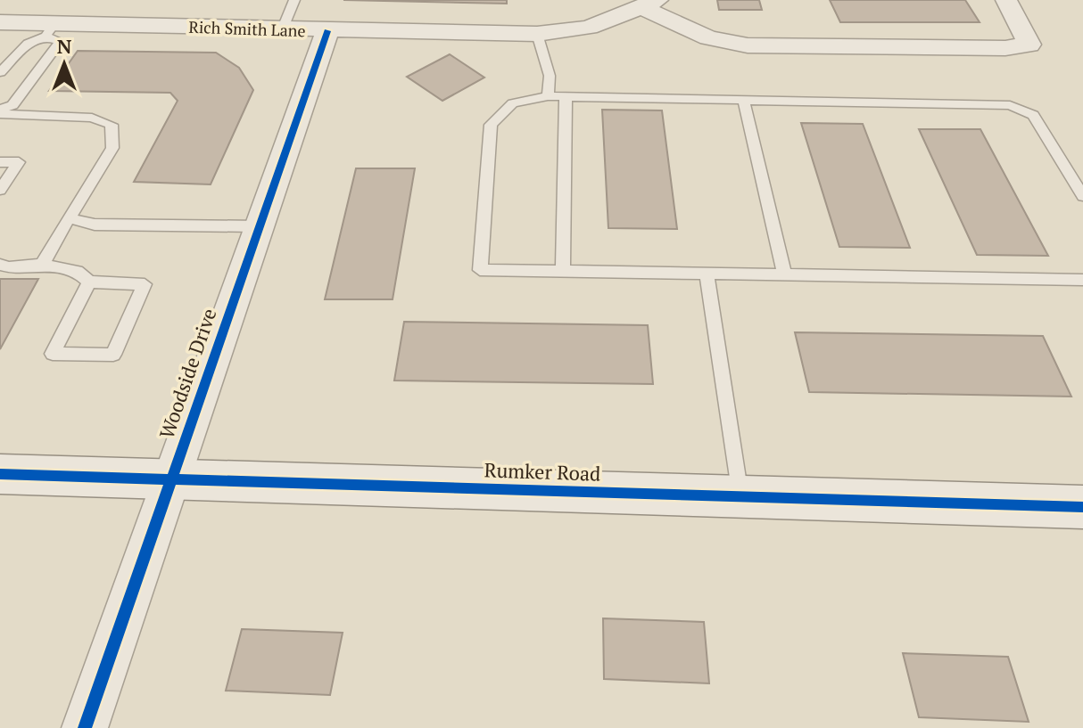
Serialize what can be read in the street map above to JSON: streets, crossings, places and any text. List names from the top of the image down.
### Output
{
  "streets": {
    "street": ["Rich Smith Lane", "Woodside Drive", "Rumker Road"]
  },
  "crossings": [
    ["Rich Smith Lane", "Woodside Drive"],
    ["Woodside Drive", "Rumker Road"]
  ],
  "north": "top"
}
